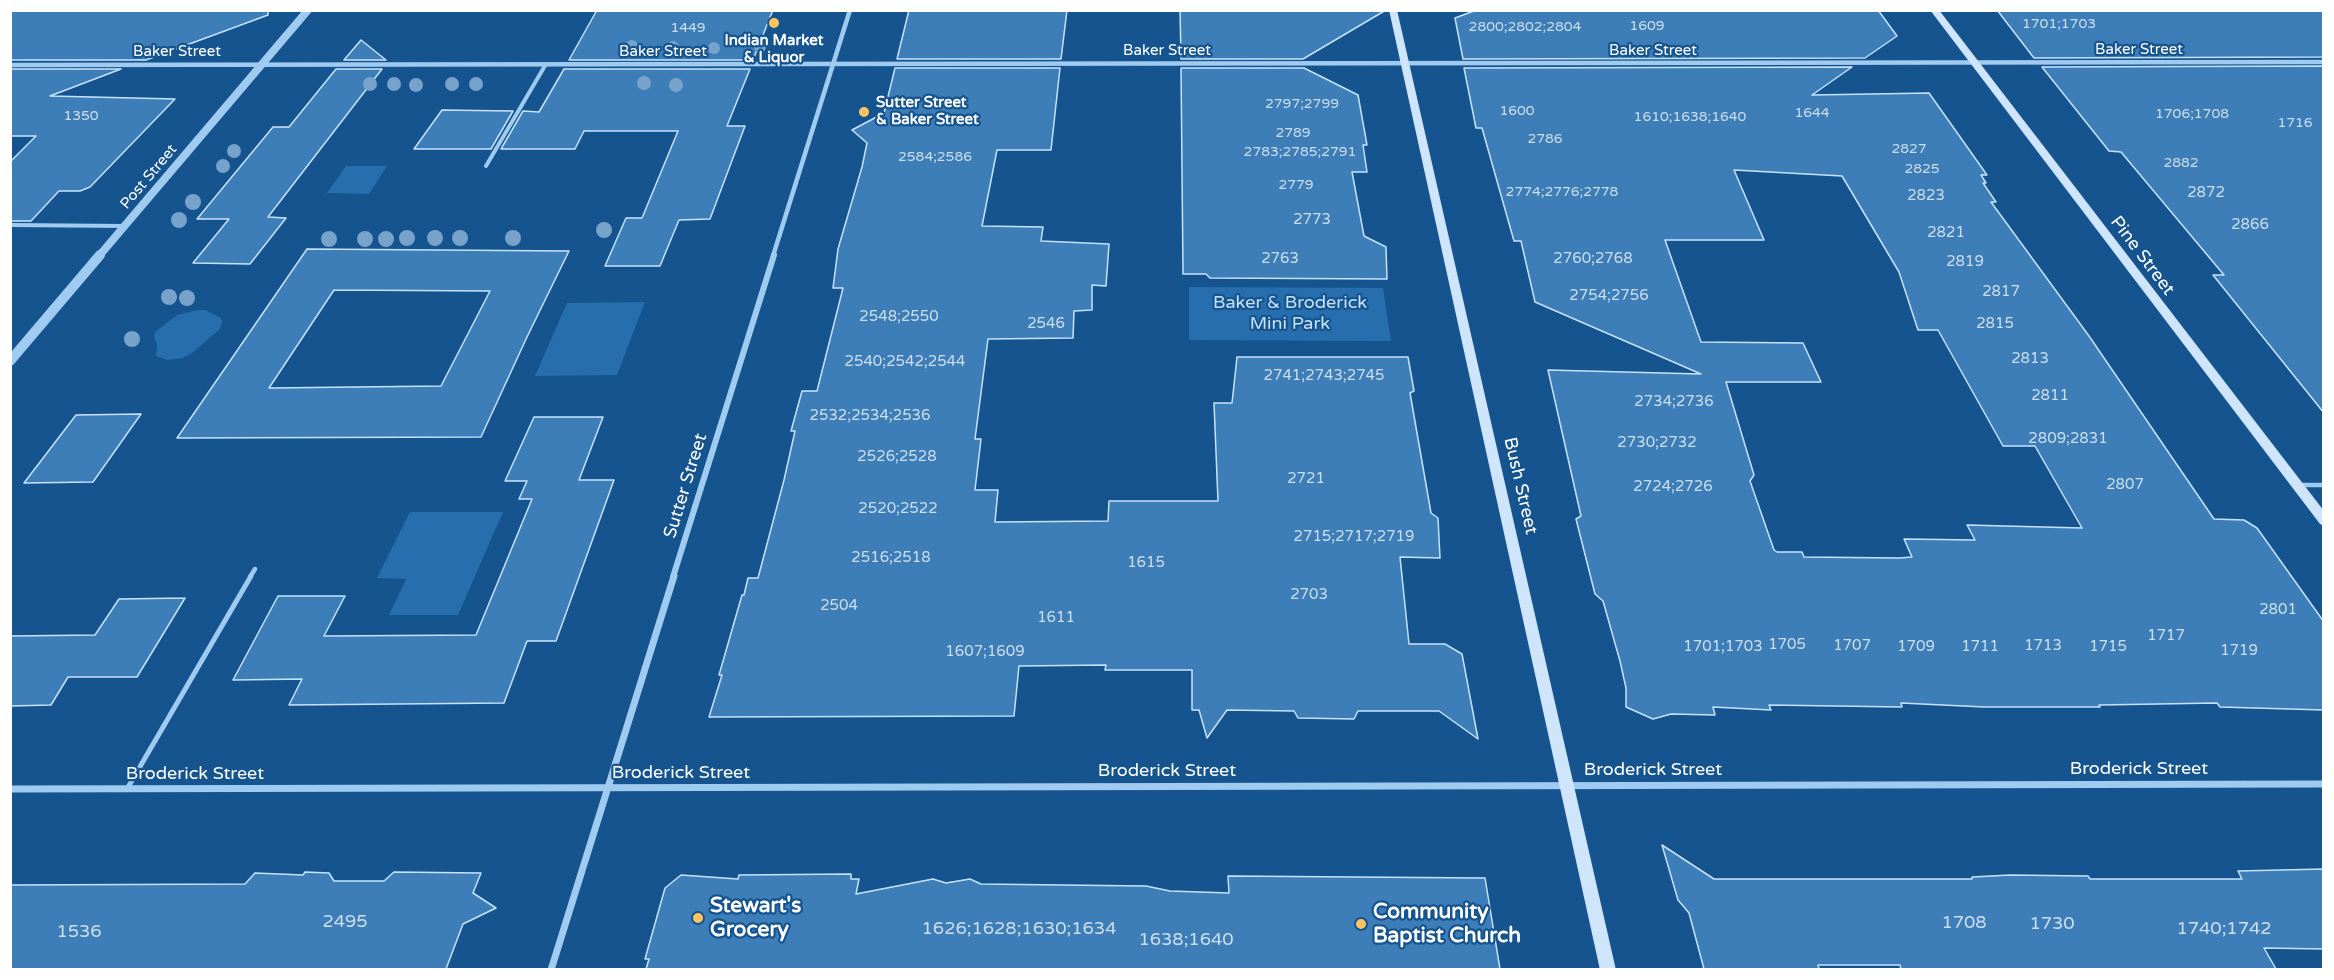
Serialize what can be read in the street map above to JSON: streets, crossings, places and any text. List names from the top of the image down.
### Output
{
  "streets": {
    "main road": ["Pine Street", "Bush Street"],
    "street": [
      "Baker Street",
      "Post Street",
      "Sutter Street",
      "Broderick Street"
    ]
  },
  "crossings": [
    ["Baker Street", "Post Street"],
    ["Baker Street", "Pine Street"],
    ["Baker Street", "Sutter Street"],
    ["Baker Street", "Bush Street"],
    ["Sutter Street", "Broderick Street"],
    ["Bush Street", "Broderick Street"]
  ],
  "parks": ["Baker & Broderick Mini Park"],
  "places": [
    "Indian Market & Liquor",
    "Sutter Street & Baker Street",
    "Stewart's Grocery",
    "Community Baptist Church"
  ],
  "house_numbers": [
    "1701;1703",
    "1609",
    "2800;2802;2804",
    "1449",
    "2797;2799",
    "1600",
    "1644",
    "1706;1708",
    "1350",
    "1610;1638;1640",
    "1716",
    "2789",
    "2786",
    "2827",
    "2783;2785;2791",
    "2584;2586",
    "2882",
    "2825",
    "2779",
    "2774;2776;2778",
    "2872",
    "2823",
    "2773",
    "2866",
    "2821",
    "2763",
    "2760;2768",
    "2819",
    "2817",
    "2754;2756",
    "2548;2550",
    "2546",
    "2815",
    "2813",
    "2540;2542;2544",
    "2741;2743;2745",
    "2811",
    "2734;2736",
    "2532;2534;2536",
    "2809;2831",
    "2730;2732",
    "2526;2528",
    "2721",
    "2807",
    "2724;2726",
    "2520;2522",
    "2715;2717;2719",
    "2516;2518",
    "1615",
    "2703",
    "2504",
    "2801",
    "1611",
    "1717",
    "1705",
    "1707",
    "1713",
    "1701;1703",
    "1709",
    "1711",
    "1715",
    "1719",
    "1607;1609",
    "2495",
    "1708",
    "1730",
    "1626;1628;1630;1634",
    "1740;1742",
    "1536",
    "1638;1640"
  ]
}
